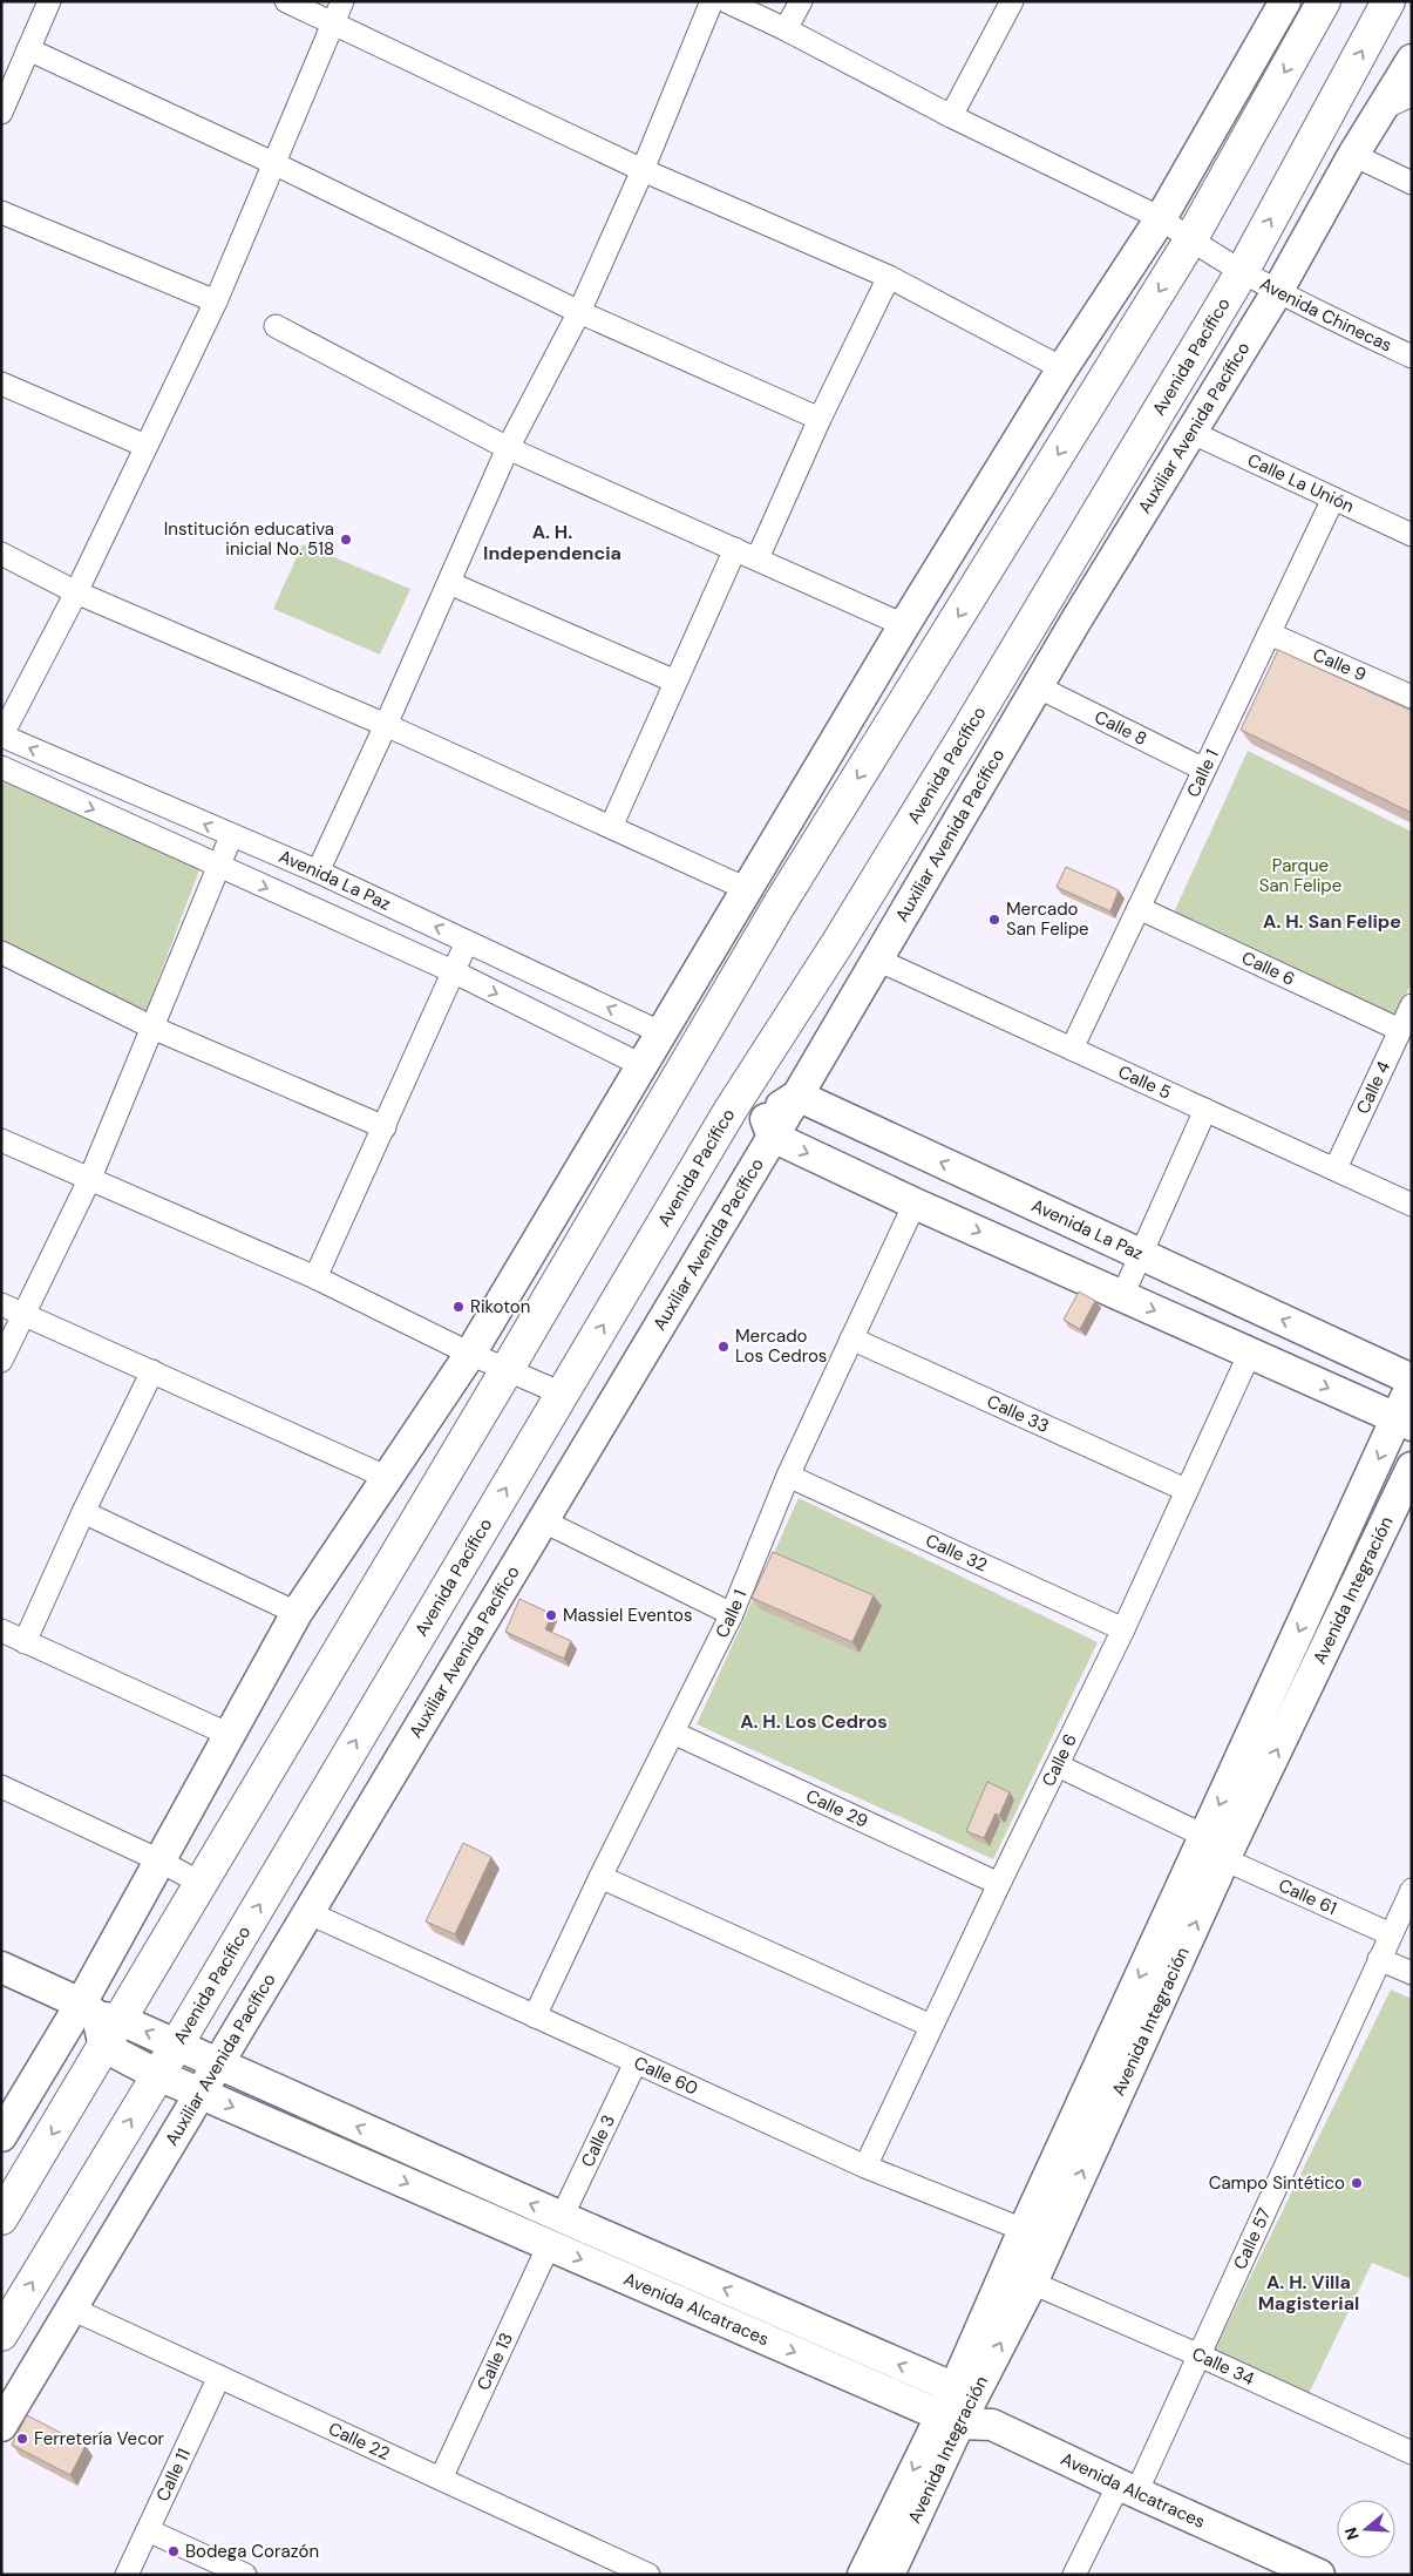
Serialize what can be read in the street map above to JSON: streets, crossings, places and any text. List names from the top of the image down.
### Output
{
  "streets": {
    "main road": [
      "Avenida Pacífico",
      "Auxiliar Avenida Pacífico",
      "Avenida La Paz",
      "Avenida Integración",
      "Avenida Alcatraces"
    ],
    "street": [
      "Avenida Chinecas",
      "Calle La Unión",
      "Calle 9",
      "Calle 8",
      "Calle 1",
      "Calle 6",
      "Calle 5",
      "Calle 4",
      "Calle 33",
      "Calle 32",
      "Calle 29",
      "Calle 61",
      "Calle 60",
      "Calle 3",
      "Calle 57",
      "Calle 13",
      "Calle 34",
      "Calle 22",
      "Calle 11"
    ]
  },
  "crossings": [
    ["Avenida Chinecas", "Avenida Pacífico"],
    ["Avenida Chinecas", "Auxiliar Avenida Pacífico"],
    ["Avenida Pacífico", "Avenida Alcatraces"],
    ["Auxiliar Avenida Pacífico", "Calle La Unión"],
    ["Auxiliar Avenida Pacífico", "Calle 8"],
    ["Auxiliar Avenida Pacífico", "Avenida La Paz"],
    ["Auxiliar Avenida Pacífico", "Calle 5"],
    ["Auxiliar Avenida Pacífico", "Calle 60"],
    ["Auxiliar Avenida Pacífico", "Avenida Alcatraces"],
    ["Auxiliar Avenida Pacífico", "Calle 22"],
    ["Calle La Unión", "Calle 1"],
    ["Calle 9", "Calle 1"],
    ["Calle 8", "Calle 1"],
    ["Calle 1", "Calle 6"],
    ["Calle 1", "Calle 5"],
    ["Calle 1", "Calle 33"],
    ["Calle 1", "Calle 32"],
    ["Calle 1", "Calle 29"],
    ["Calle 1", "Calle 60"],
    ["Calle 6", "Calle 4"],
    ["Calle 6", "Calle 33"],
    ["Calle 6", "Calle 32"],
    ["Calle 6", "Calle 29"],
    ["Calle 6", "Calle 60"],
    ["Calle 5", "Calle 4"],
    ["Avenida Integración", "Calle 61"],
    ["Avenida Integración", "Avenida Alcatraces"],
    ["Avenida Integración", "Calle 34"],
    ["Calle 61", "Calle 57"],
    ["Calle 60", "Calle 3"],
    ["Calle 57", "Avenida Alcatraces"],
    ["Calle 57", "Calle 34"],
    ["Avenida Alcatraces", "Calle 13"],
    ["Calle 13", "Calle 22"],
    ["Calle 22", "Calle 11"]
  ],
  "districts": [
    "A. H. Independencia",
    "A. H. San Felipe",
    "A. H. Los Cedros",
    "A. H. Villa Magisterial"
  ],
  "parks": ["Parque San Felipe"],
  "places": [
    "Institución educativa inicial No. 518",
    "Mercado San Felipe",
    "Rikoton",
    "Mercado Los Cedros",
    "Massiel Eventos",
    "Campo Sintético",
    "Ferretería Vecor",
    "Bodega Corazón"
  ],
  "north": "left"
}
